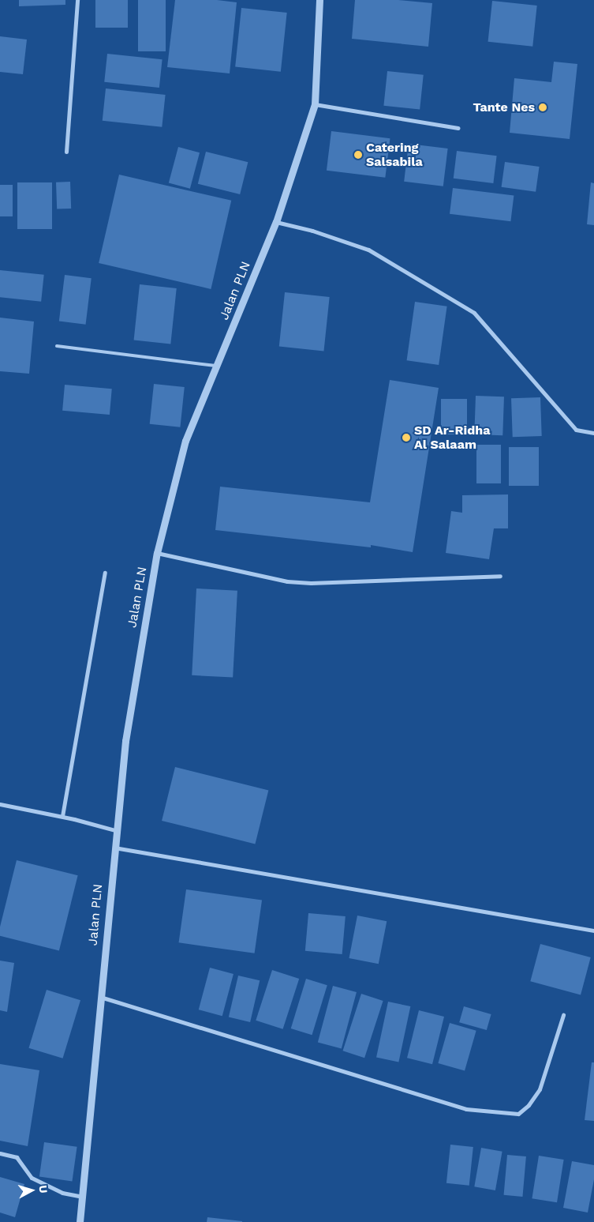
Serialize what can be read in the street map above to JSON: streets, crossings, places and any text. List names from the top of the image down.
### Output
{
  "streets": {
    "street": ["Jalan PLN"]
  },
  "places": ["Tante Nes", "Catering Salsabila", "SD Ar-Ridha Al Salaam"],
  "north": "right"
}
